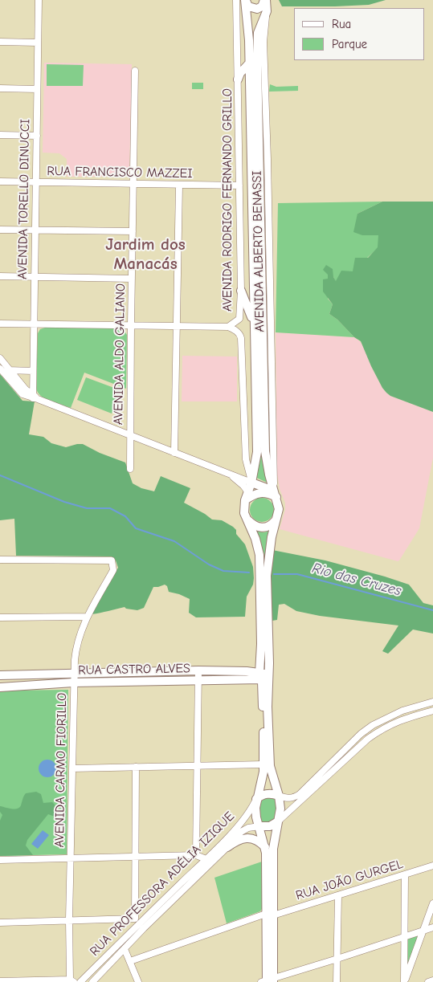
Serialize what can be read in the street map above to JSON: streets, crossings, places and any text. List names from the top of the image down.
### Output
{
  "streets": {
    "main road": ["RUA CASTRO ALVES"],
    "street": [
      "RUA FRANCISCO MAZZEI",
      "AVENIDA TORELLO DINUCCI",
      "AVENIDA RODRIGO FERNANDO GRILLO",
      "AVENIDA ALDO GALIANO",
      "AVENIDA CARMO FIORILLO",
      "RUA JOÃO GURGEL",
      "RUA PROFESSORA ADÉLIA IZIQUE"
    ]
  },
  "crossings": [
    ["RUA FRANCISCO MAZZEI", "AVENIDA TORELLO DINUCCI"],
    ["RUA FRANCISCO MAZZEI", "AVENIDA RODRIGO FERNANDO GRILLO"],
    ["RUA FRANCISCO MAZZEI", "AVENIDA ALDO GALIANO"],
    ["RUA CASTRO ALVES", "AVENIDA CARMO FIORILLO"]
  ],
  "districts": ["Jardim dos Manacás"],
  "water": ["Rio das Cruzes"],
  "legend": ["Rua", "Parque"]
}
